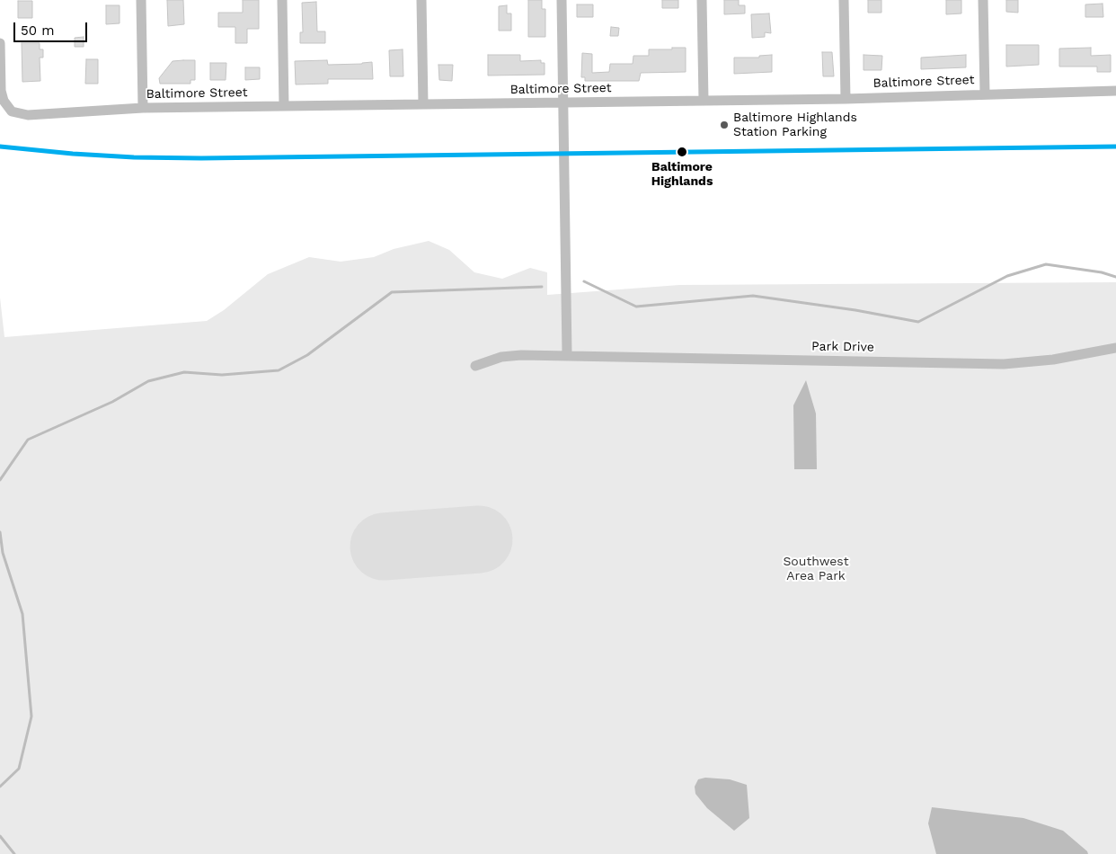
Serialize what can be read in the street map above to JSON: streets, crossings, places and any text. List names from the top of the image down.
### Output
{
  "streets": {
    "street": ["Baltimore Street", "Park Drive"]
  },
  "parks": ["Southwest Area Park"],
  "places": ["Baltimore Highlands Station Parking", "Baltimore Highlands"],
  "scale_bar": "50 m"
}
